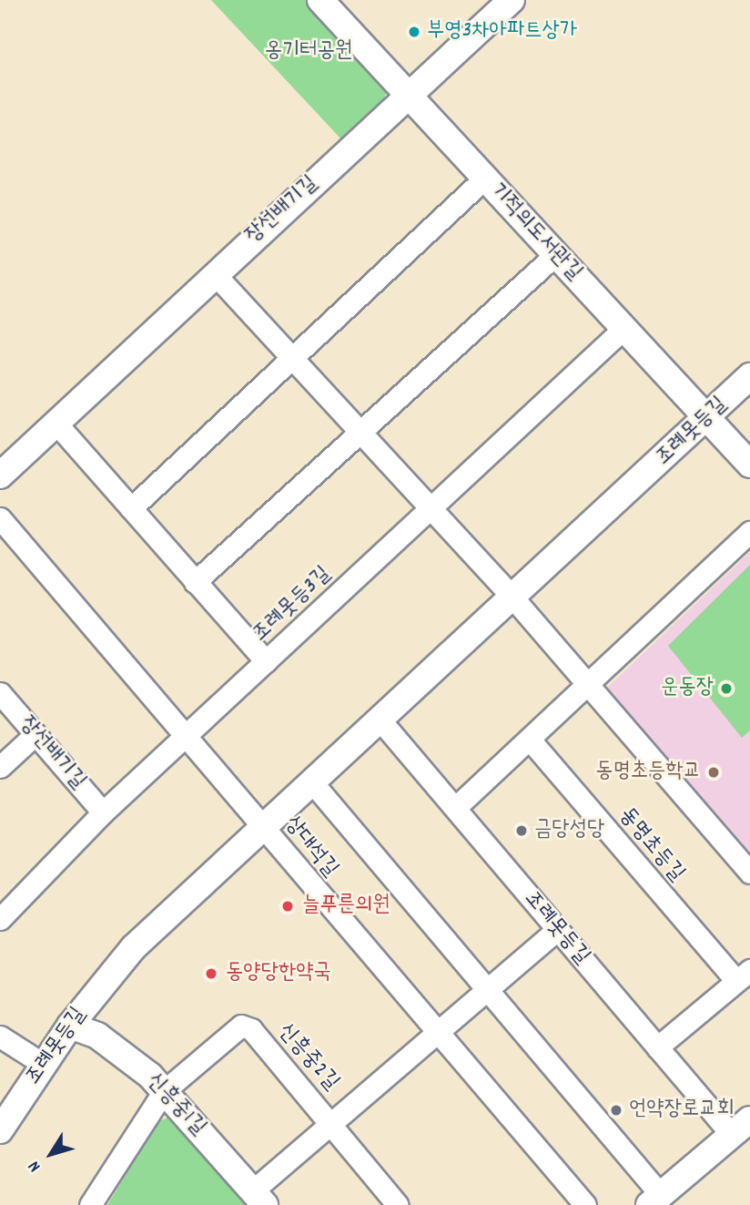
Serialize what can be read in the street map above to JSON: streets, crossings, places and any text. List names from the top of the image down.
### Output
{
  "streets": {
    "street": [
      "장선배기길",
      "기적의도서관길",
      "조례못등길",
      "조례못등3길",
      "동명초등길",
      "상대석길",
      "신흥중2길",
      "신흥중1길"
    ]
  },
  "crossings": [
    ["장선배기길", "기적의도서관길"],
    ["장선배기길", "조례못등3길"],
    ["기적의도서관길", "조례못등길"],
    ["기적의도서관길", "조례못등3길"],
    ["조례못등길", "동명초등길"],
    ["조례못등길", "상대석길"],
    ["조례못등길", "신흥중1길"],
    ["조례못등3길", "상대석길"],
    ["신흥중2길", "신흥중1길"]
  ],
  "parks": ["옹기터공원"],
  "places": [
    "부영3차아파트상가",
    "운동장",
    "동명초등학교",
    "금당성당",
    "늘푸른의원",
    "동양당한약국",
    "언약장로교회"
  ],
  "north": "bottom left"
}
